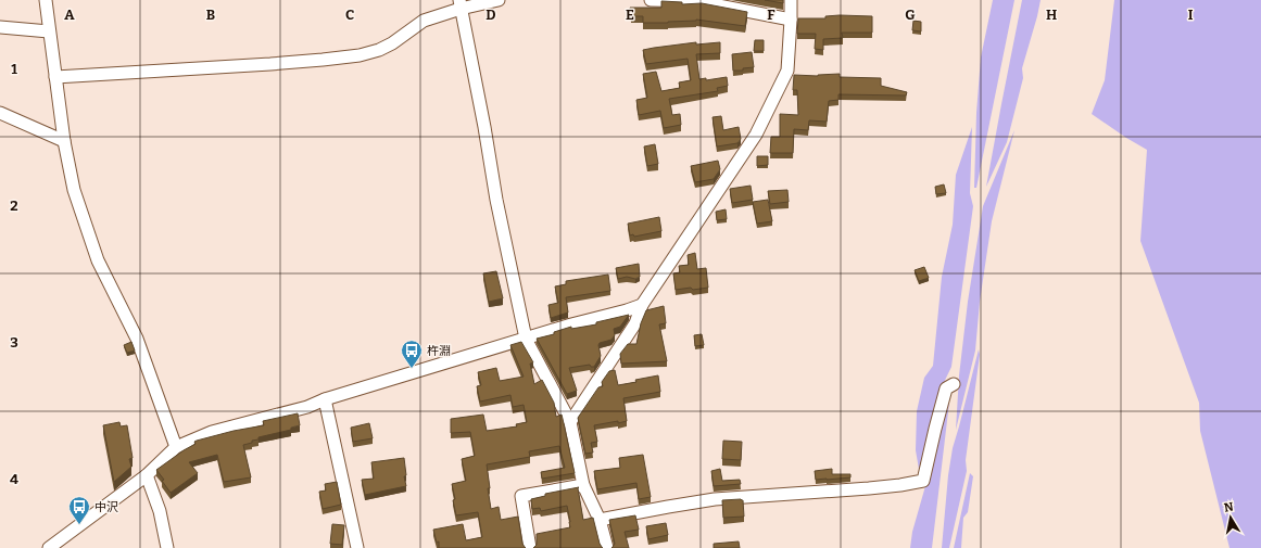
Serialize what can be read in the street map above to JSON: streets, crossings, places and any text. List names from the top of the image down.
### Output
{
  "places": {
    "bus stop": ["杵淵", "中沢"]
  },
  "north": "top",
  "grid": {
    "columns": [
      "A",
      "B",
      "C",
      "D",
      "E",
      "F",
      "G",
      "H",
      "I"
    ],
    "rows": [
      "1",
      "2",
      "3",
      "4"
    ]
  }
}
